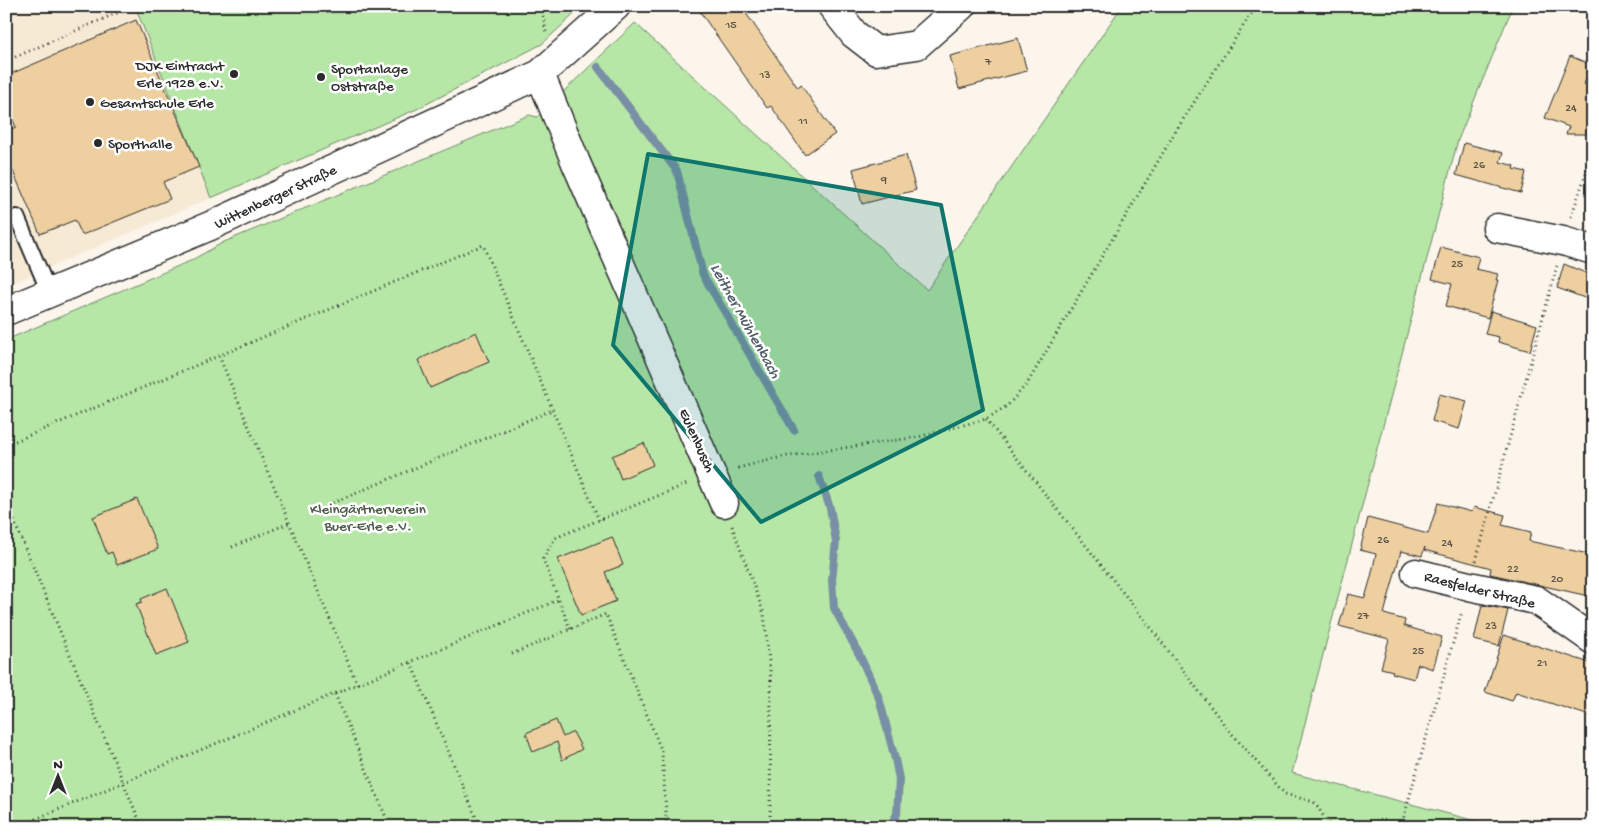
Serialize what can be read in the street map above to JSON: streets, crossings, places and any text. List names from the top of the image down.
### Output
{
  "streets": {
    "street": ["Wittenberger Straße", "Eulenbusch", "Raesfelder Straße"]
  },
  "crossings": [
    ["Wittenberger Straße", "Eulenbusch"]
  ],
  "water": ["Leither Mühlenbach"],
  "parks": ["Kleingärtnerverein Buer-Erle e.V."],
  "places": [
    "DJK Eintracht Erle 1928 e.V.",
    "Sportanlage Oststraße",
    "Gesamtschule Erle",
    "Sporthalle"
  ],
  "house_numbers": [
    "15",
    "7",
    "13",
    "24",
    "11",
    "26",
    "9",
    "25",
    "26",
    "24",
    "22",
    "20",
    "27",
    "23",
    "25",
    "21"
  ],
  "north": "top"
}
